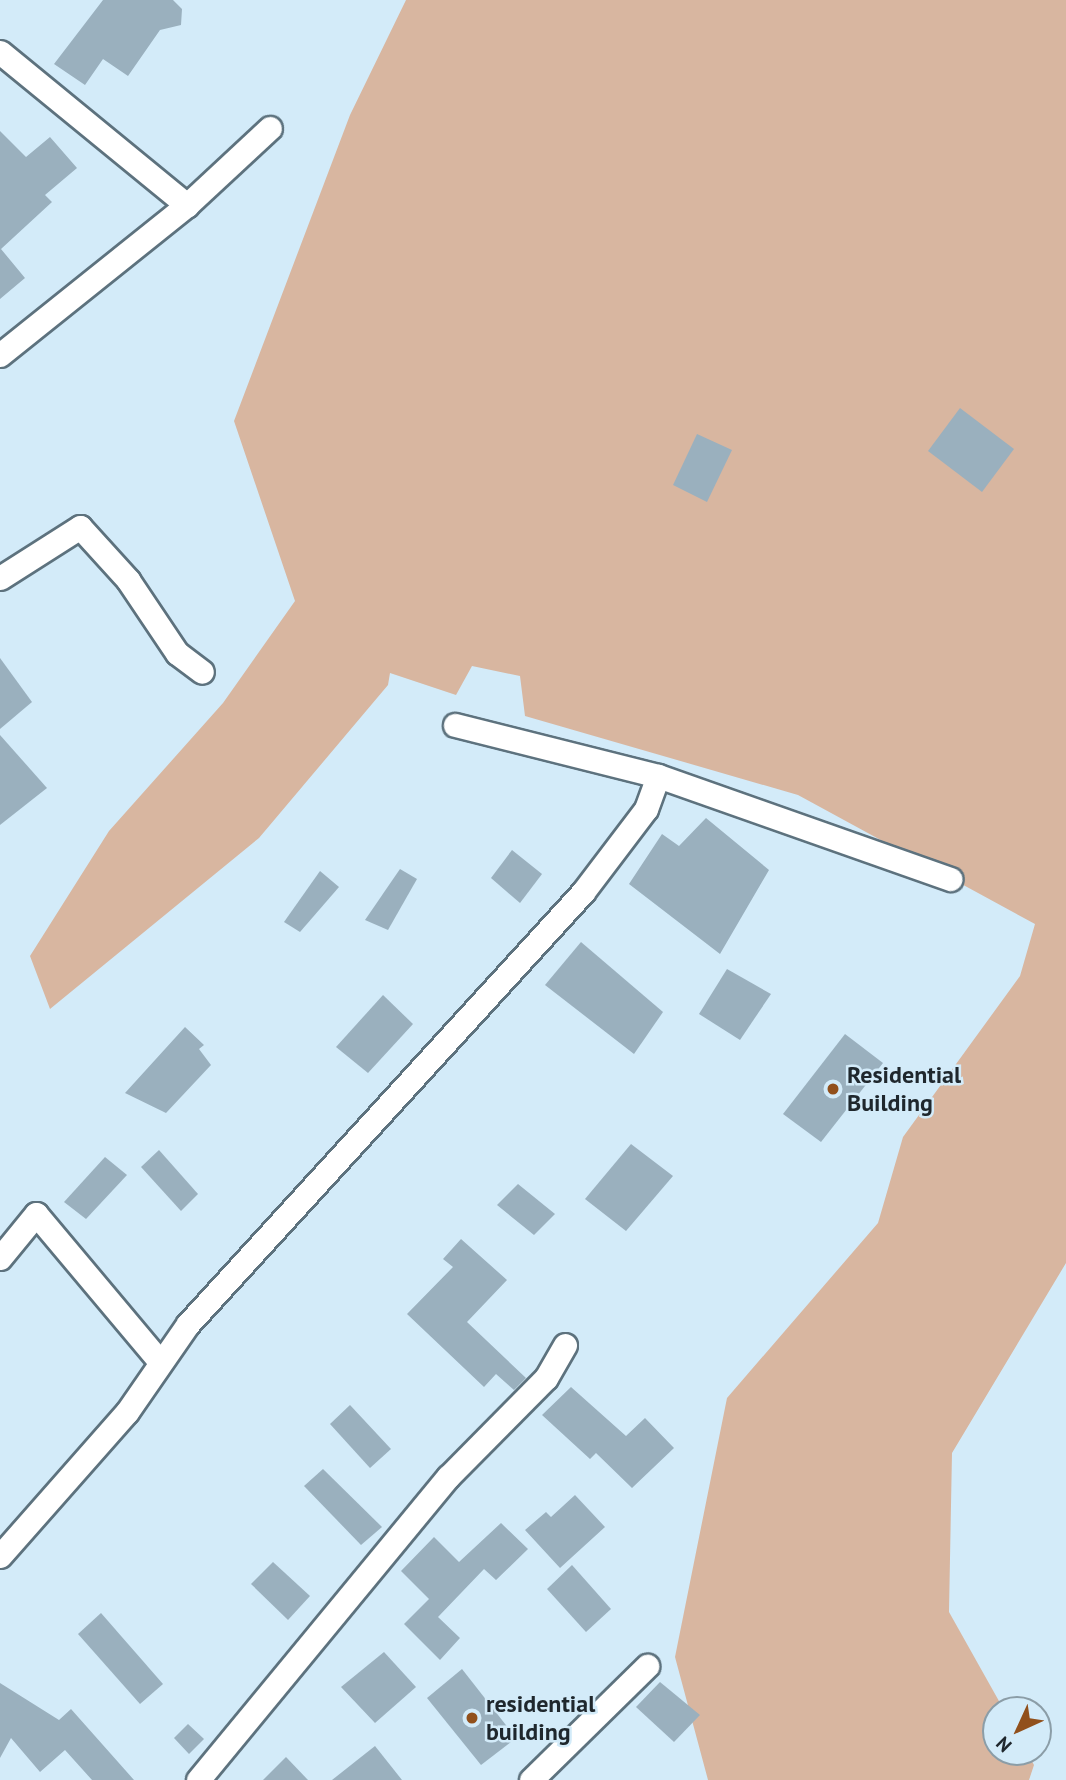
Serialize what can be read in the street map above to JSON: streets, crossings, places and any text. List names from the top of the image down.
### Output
{
  "places": ["Residential Building", "residential building"],
  "north": "bottom left"
}
